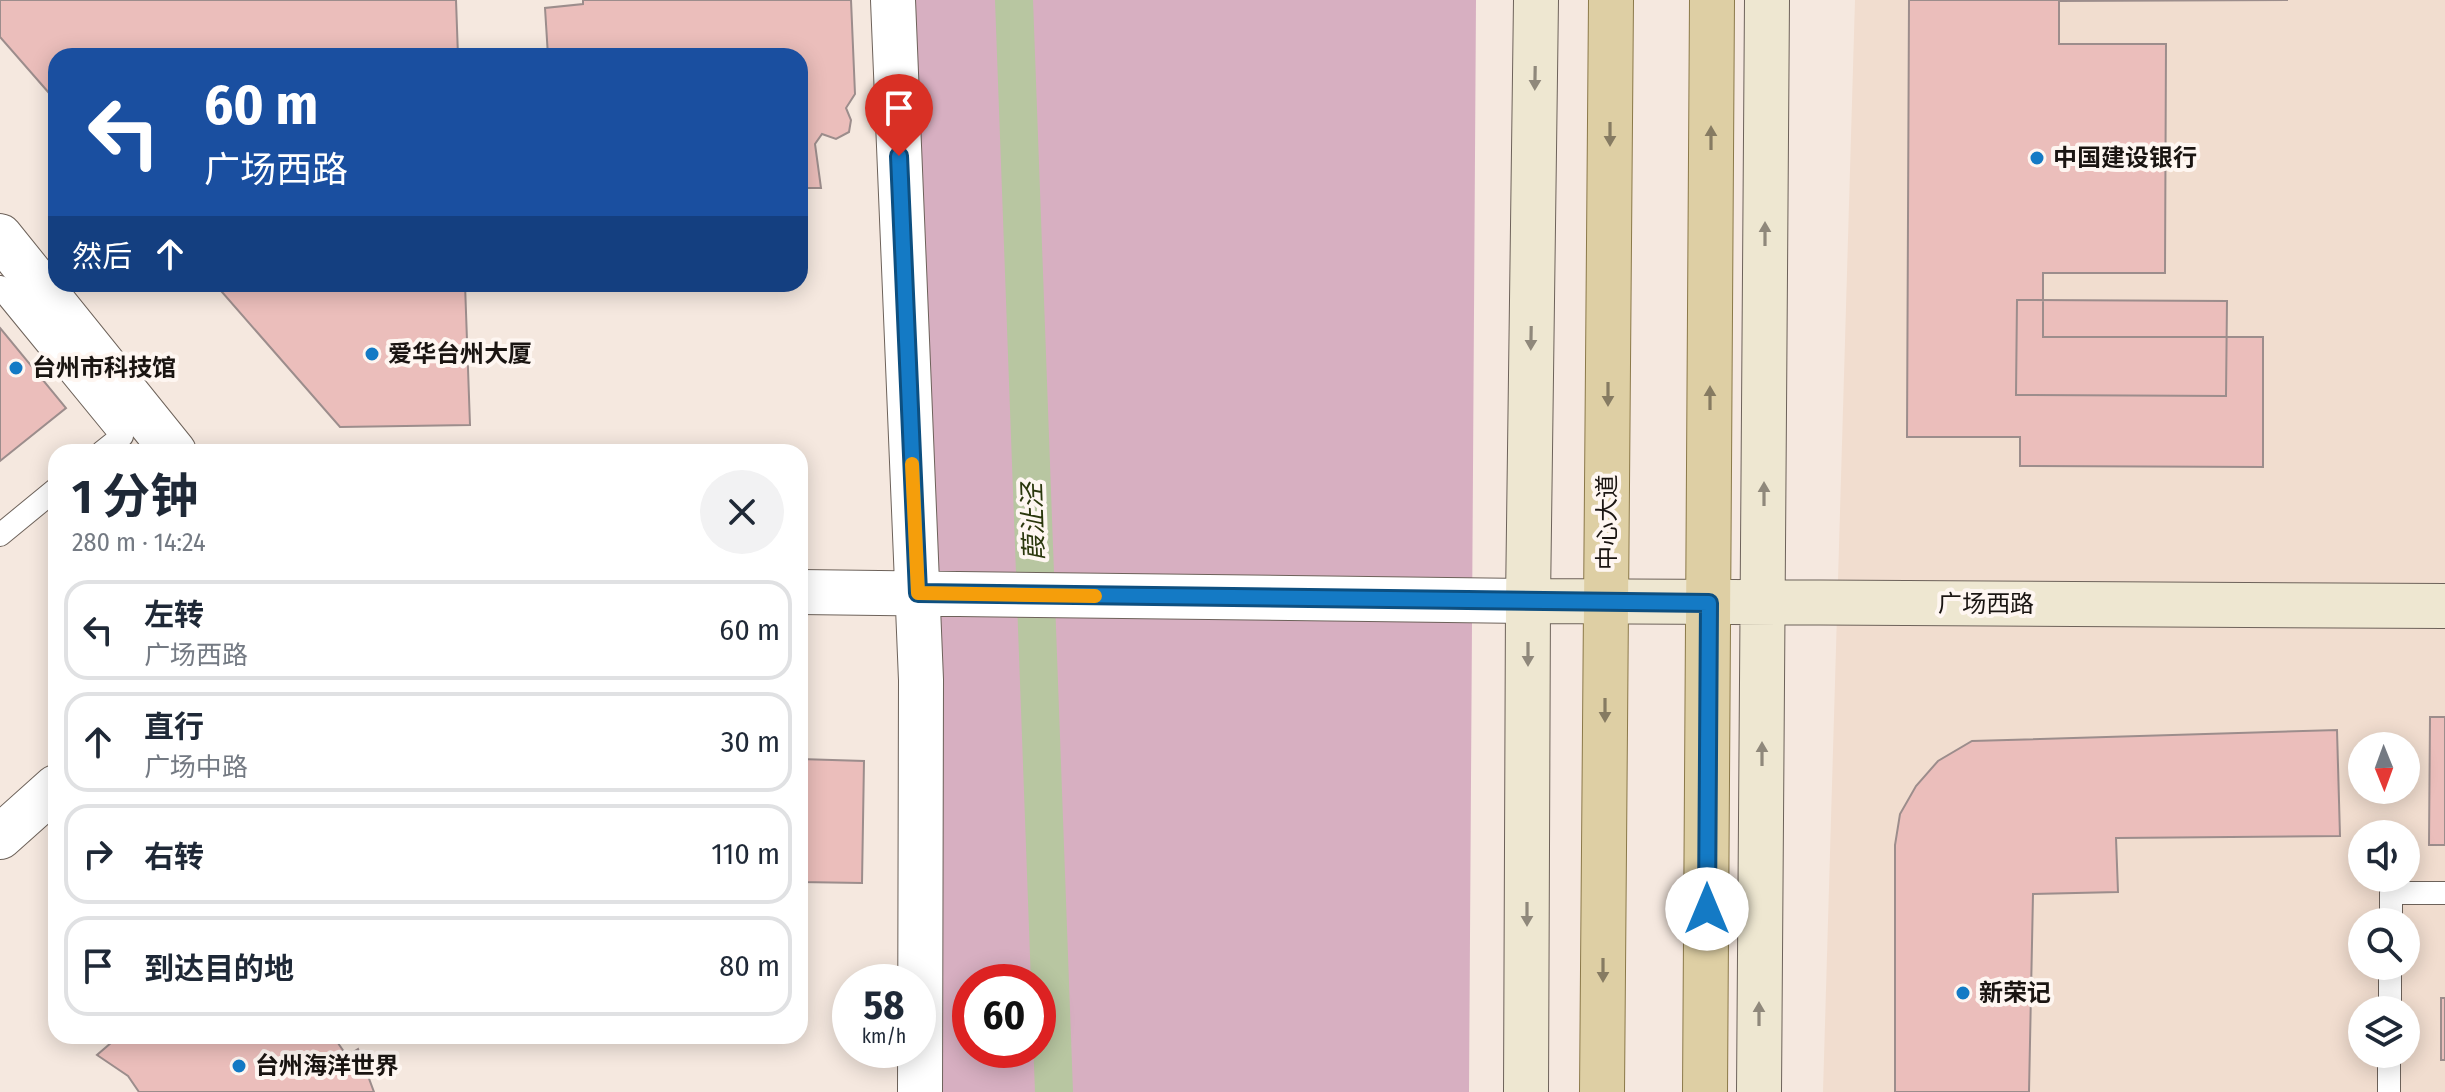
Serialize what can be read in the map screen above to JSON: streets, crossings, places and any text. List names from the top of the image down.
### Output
{
  "streets": {
    "main road": ["中心大道", "广场西路"]
  },
  "crossings": [
    ["中心大道", "广场西路"]
  ],
  "water": ["葭沚泾"],
  "places": [
    "中国建设银行",
    "爱华台州大厦",
    "台州市科技馆",
    "新荣记",
    "台州海洋世界"
  ],
  "north": "bottom",
  "page": {
    "turn": ["60 m", "广场西路"],
    "then": "然后",
    "heading": ["1 分钟", "280 m · 14:24"],
    "list": [
      {
        "name": "左转",
        "note": "广场西路",
        "value": "60 m"
      },
      {
        "name": "直行",
        "note": "广场中路",
        "value": "30 m"
      },
      {
        "name": "右转",
        "value": "110 m"
      },
      {
        "name": "到达目的地",
        "value": "80 m"
      }
    ],
    "speed": "58 km/h",
    "limit": "60"
  }
}
